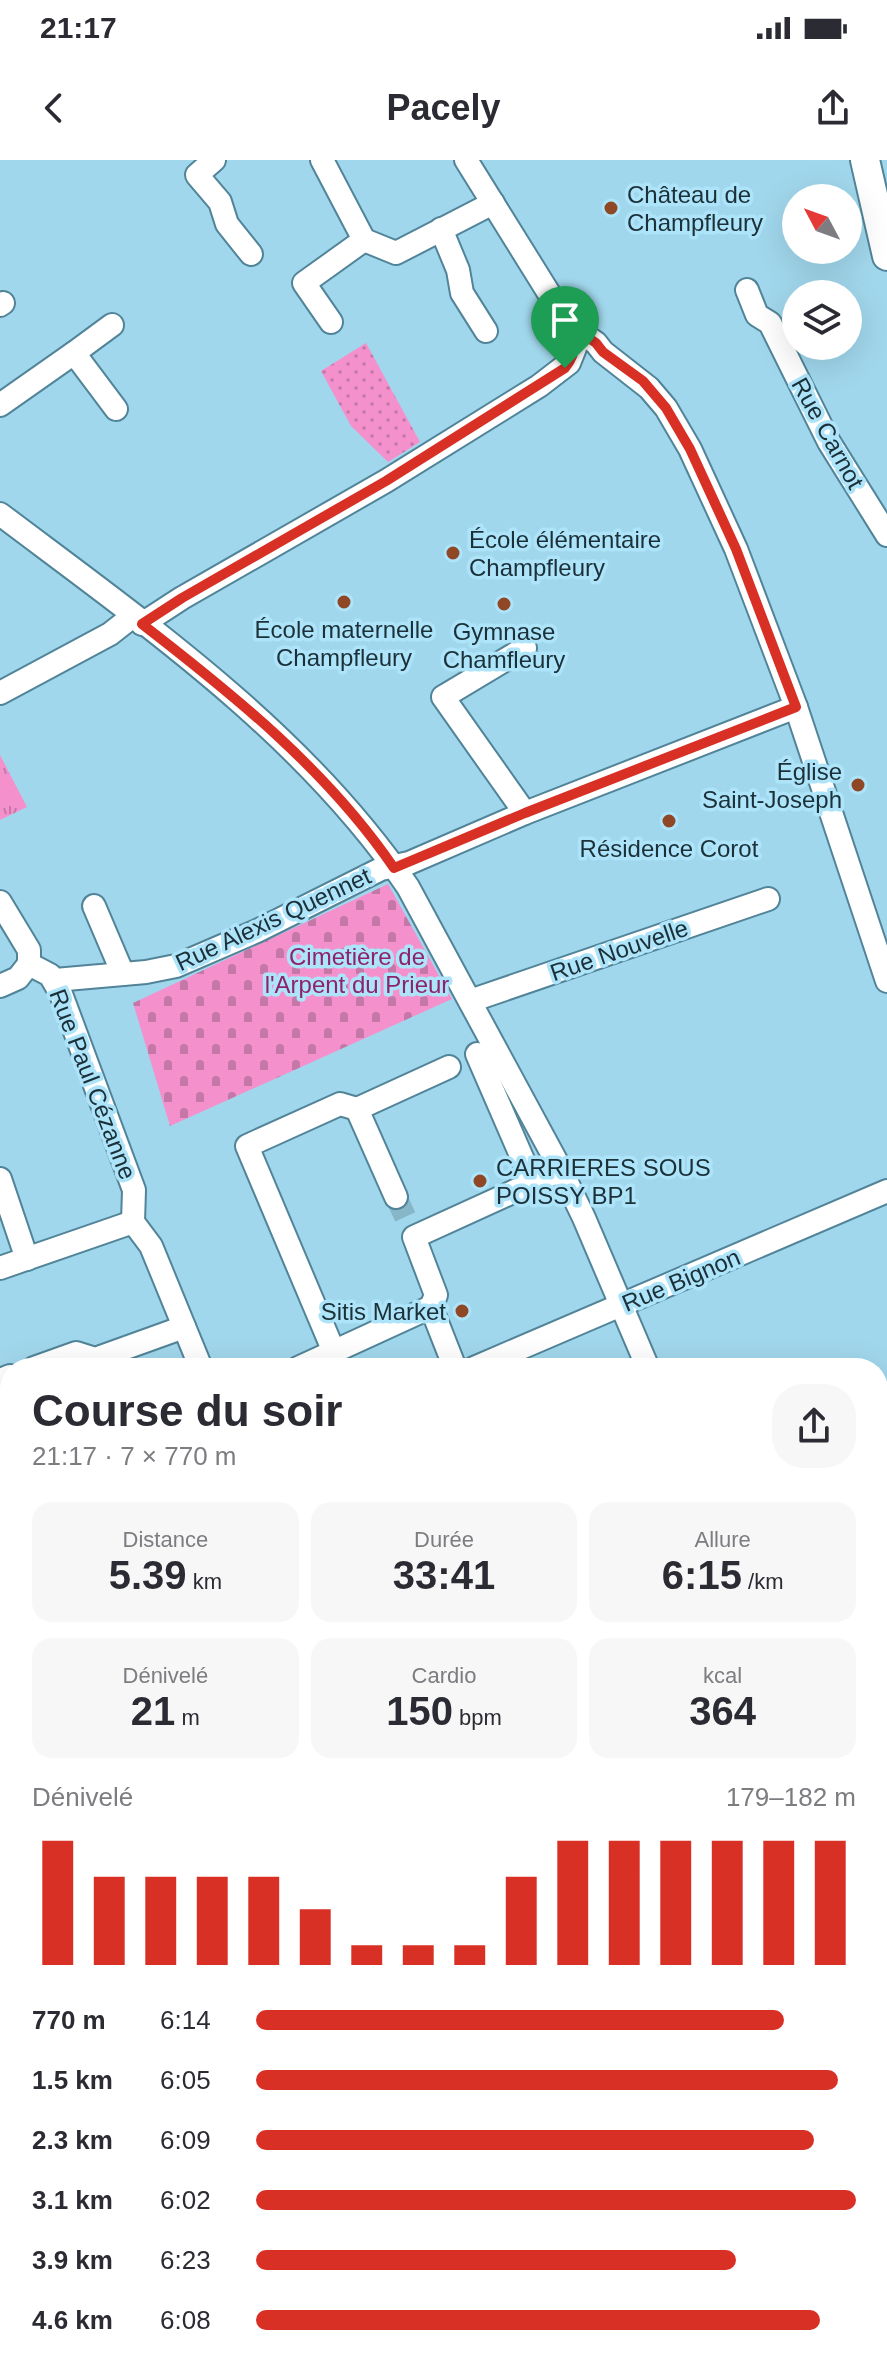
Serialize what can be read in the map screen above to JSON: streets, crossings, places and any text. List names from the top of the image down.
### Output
{
  "streets": {
    "street": [
      "Rue Carnot",
      "Rue Alexis Quennet",
      "Rue Nouvelle",
      "Rue Paul Cézanne",
      "Rue Bignon"
    ]
  },
  "crossings": [
    ["Rue Alexis Quennet", "Rue Paul Cézanne"]
  ],
  "parks": ["Cimetière de l'Arpent du Prieur"],
  "places": [
    "Château de Champfleury",
    "École élémentaire Champfleury",
    "École maternelle Champfleury",
    "Gymnase Chamfleury",
    "Église Saint-Joseph",
    "Résidence Corot",
    "CARRIERES SOUS POISSY BP1",
    "Sitis Market"
  ],
  "north": "top left",
  "page": {
    "status": "21:17",
    "header": "Pacely",
    "heading": ["Course du soir", "21:17 · 7 × 770 m"],
    "stats": [
      ["Distance", "5.39 km"],
      ["Durée", "33:41"],
      ["Allure", "6:15 /km"],
      ["Dénivelé", "21 m"],
      ["Cardio", "150 bpm"],
      ["kcal", "364"]
    ],
    "chart": ["Dénivelé", "179–182 m"],
    "list": [
      {
        "name": "770 m",
        "note": "6:14"
      },
      {
        "name": "1.5 km",
        "note": "6:05"
      },
      {
        "name": "2.3 km",
        "note": "6:09"
      },
      {
        "name": "3.1 km",
        "note": "6:02"
      },
      {
        "name": "3.9 km",
        "note": "6:23"
      },
      {
        "name": "4.6 km",
        "note": "6:08"
      }
    ]
  }
}
